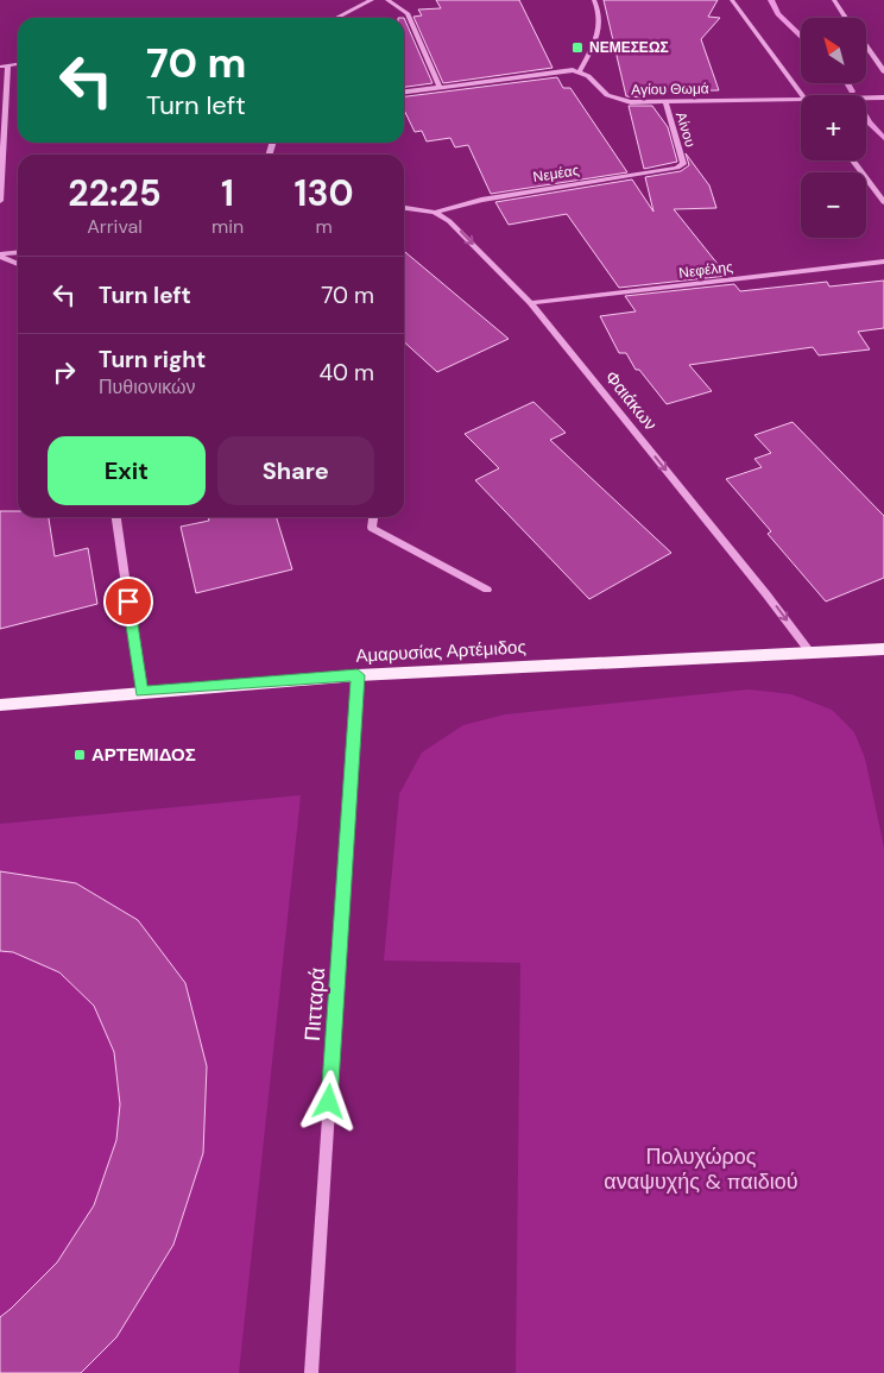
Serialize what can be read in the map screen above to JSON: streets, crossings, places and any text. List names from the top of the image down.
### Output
{
  "streets": {
    "main road": ["Αμαρυσίας Αρτέμιδος"],
    "street": [
      "Αγίου Θωμά",
      "Αίνου",
      "Νεμέας",
      "Νεφέλης",
      "Φαιάκων",
      "Πιτταρά"
    ]
  },
  "crossings": [
    ["Αγίου Θωμά", "Αίνου"],
    ["Αίνου", "Νεμέας"],
    ["Νεμέας", "Φαιάκων"],
    ["Νεφέλης", "Φαιάκων"],
    ["Φαιάκων", "Αμαρυσίας Αρτέμιδος"],
    ["Αμαρυσίας Αρτέμιδος", "Πιτταρά"]
  ],
  "one_way": ["Φαιάκων"],
  "parks": ["Πολυχώρος αναψυχής & παιδιού"],
  "places": {
    "transit": ["ΝΕΜΕΣΕΩΣ", "ΑΡΤΕΜΙΔΟΣ"]
  },
  "north": "top left",
  "page": {
    "map_buttons": ["+", "−"],
    "turn": ["70 m", "Turn left"],
    "eta": [
      "22:25",
      "Arrival",
      "1",
      "min",
      "130",
      "m"
    ],
    "list": [
      {
        "name": "Turn left",
        "value": "70 m"
      },
      {
        "name": "Turn right",
        "note": "Πυθιονικών",
        "value": "40 m"
      }
    ],
    "buttons": ["Exit", "Share"]
  }
}
